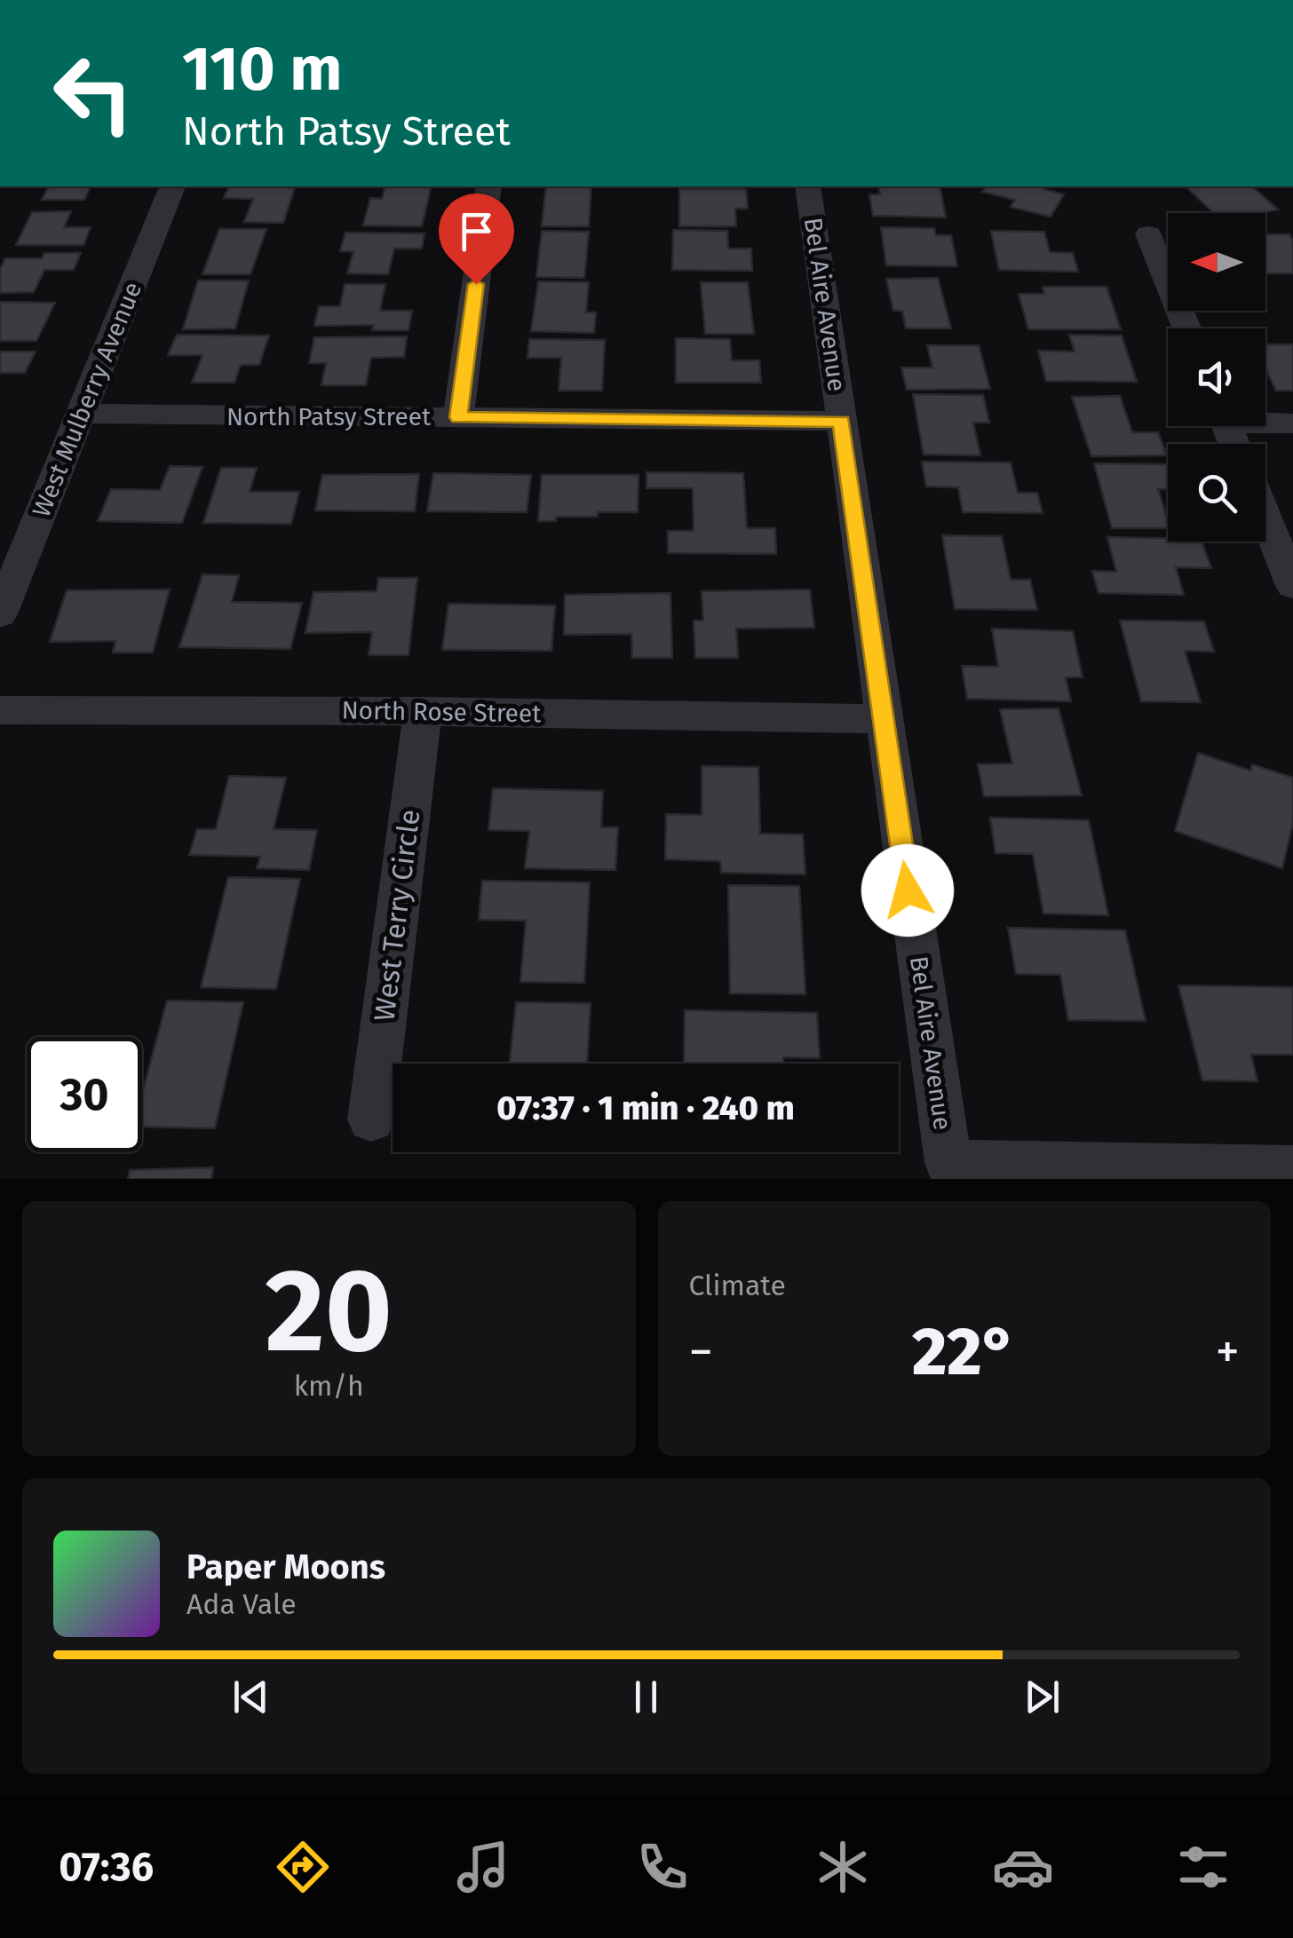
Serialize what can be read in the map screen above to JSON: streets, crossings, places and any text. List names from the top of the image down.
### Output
{
  "streets": {
    "street": [
      "Bel Aire Avenue",
      "West Mulberry Avenue",
      "North Patsy Street",
      "North Rose Street",
      "West Terry Circle"
    ]
  },
  "crossings": [
    ["Bel Aire Avenue", "North Patsy Street"],
    ["Bel Aire Avenue", "North Rose Street"],
    ["West Mulberry Avenue", "North Patsy Street"],
    ["North Rose Street", "West Terry Circle"]
  ],
  "north": "left",
  "page": {
    "turn": ["110 m", "North Patsy Street"],
    "limit": "30",
    "trip": "07:37 · 1 min · 240 m",
    "tile": [
      ["20", "km/h"],
      "Climate"
    ],
    "heat": ["−", "22°", "+"],
    "song": ["Paper Moons", "Ada Vale"],
    "tabs": "07:36"
  }
}
